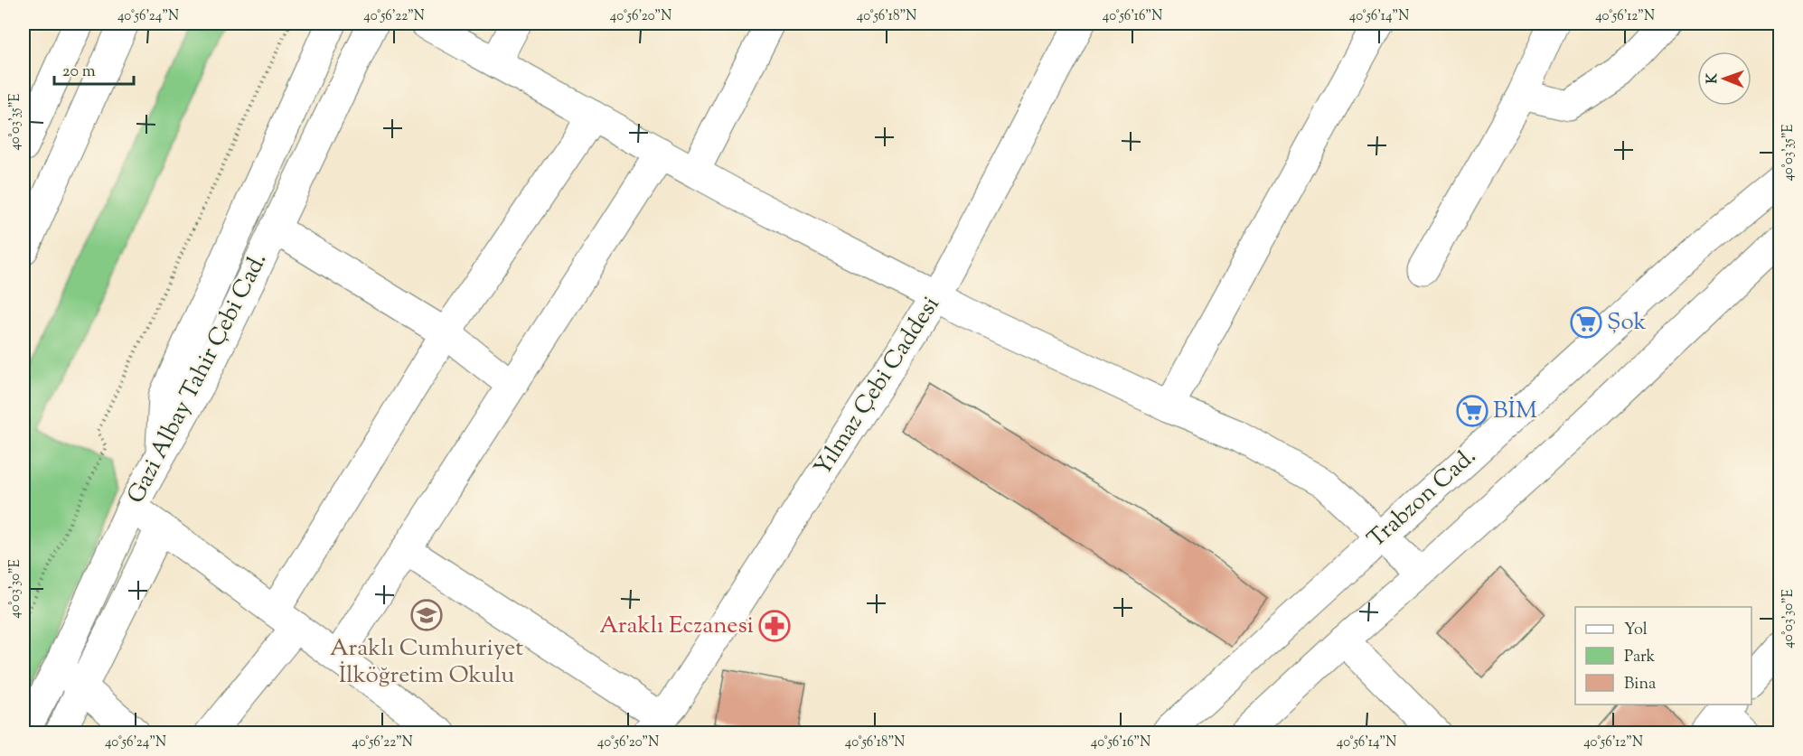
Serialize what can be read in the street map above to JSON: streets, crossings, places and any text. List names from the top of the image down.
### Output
{
  "streets": {
    "main road": ["Gazi Albay Tahir Çebi Cad.", "Yılmaz Çebi Caddesi", "Trabzon Cad."]
  },
  "places": {
    "supermarket": ["Şok", "BİM"],
    "school or university": ["Araklı Cumhuriyet İlköğretim Okulu"],
    "pharmacy": ["Araklı Eczanesi"]
  },
  "legend": ["Yol", "Park", "Bina"],
  "scale_bar": "20 m",
  "north": "left",
  "coordinates": [
    "40°56'24\"N",
    "40°56'22\"N",
    "40°56'20\"N",
    "40°56'18\"N",
    "40°56'16\"N",
    "40°56'14\"N",
    "40°56'12\"N",
    "40°03'35\"E",
    "40°03'30\"E"
  ]
}
